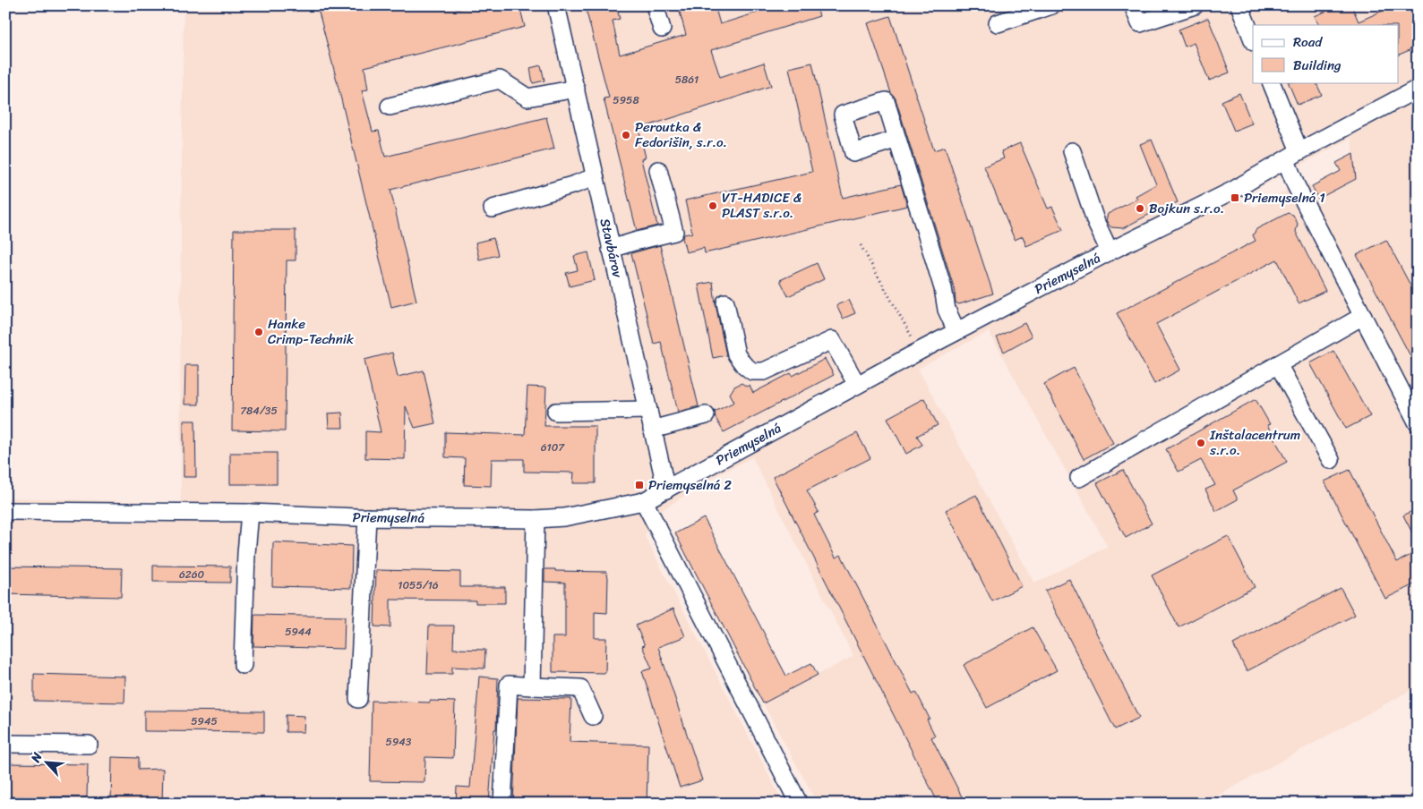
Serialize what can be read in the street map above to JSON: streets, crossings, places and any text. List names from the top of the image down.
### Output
{
  "streets": {
    "street": ["Stavbárov", "Priemyselná"]
  },
  "crossings": [
    ["Stavbárov", "Priemyselná"]
  ],
  "places": {
    "other": [
      "Peroutka & Fedorišin, s.r.o.",
      "VT-HADICE & PLAST s.r.o.",
      "Bojkun s.r.o.",
      "Hanke Crimp-Technik",
      "Inštalacentrum s.r.o."
    ],
    "transit": ["Priemyselná 1", "Priemyselná 2"]
  },
  "house_numbers": [
    "5861",
    "5958",
    "784/35",
    "6107",
    "6260",
    "1055/16",
    "5944",
    "5945",
    "5943"
  ],
  "legend": ["Road", "Building"],
  "north": "top left"
}
